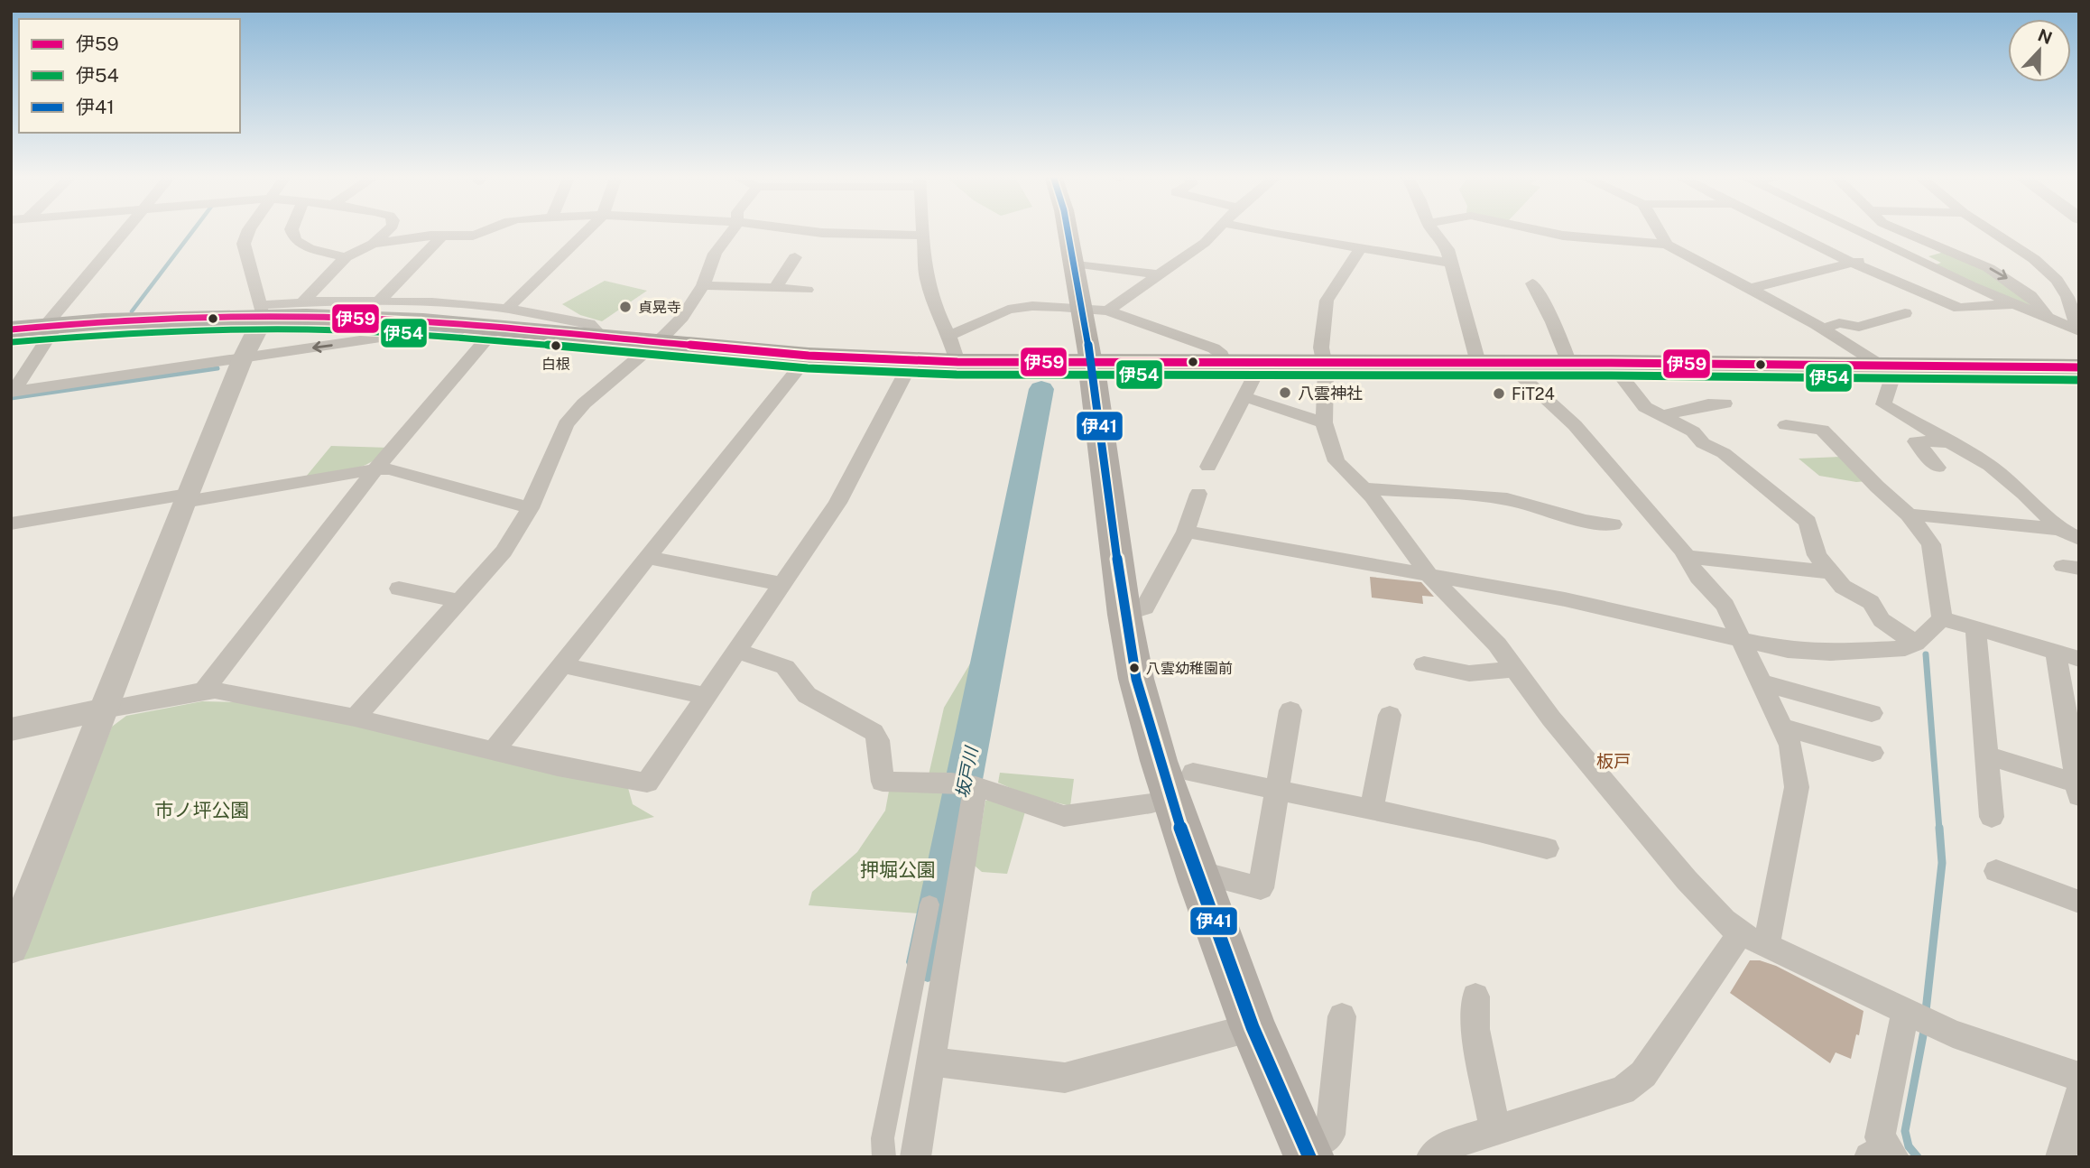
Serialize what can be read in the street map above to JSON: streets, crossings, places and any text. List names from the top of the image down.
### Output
{
  "districts": ["板戸"],
  "water": ["坂戸川"],
  "parks": ["市ノ坪公園", "押堀公園"],
  "places": [
    "貞晃寺",
    "白根",
    "八雲神社",
    "FiT24",
    "八雲幼稚園前"
  ],
  "lines": ["transit line 伊41", "transit line 伊59", "transit line 伊54"],
  "legend": ["伊59", "伊54", "伊41"],
  "north": "top"
}
